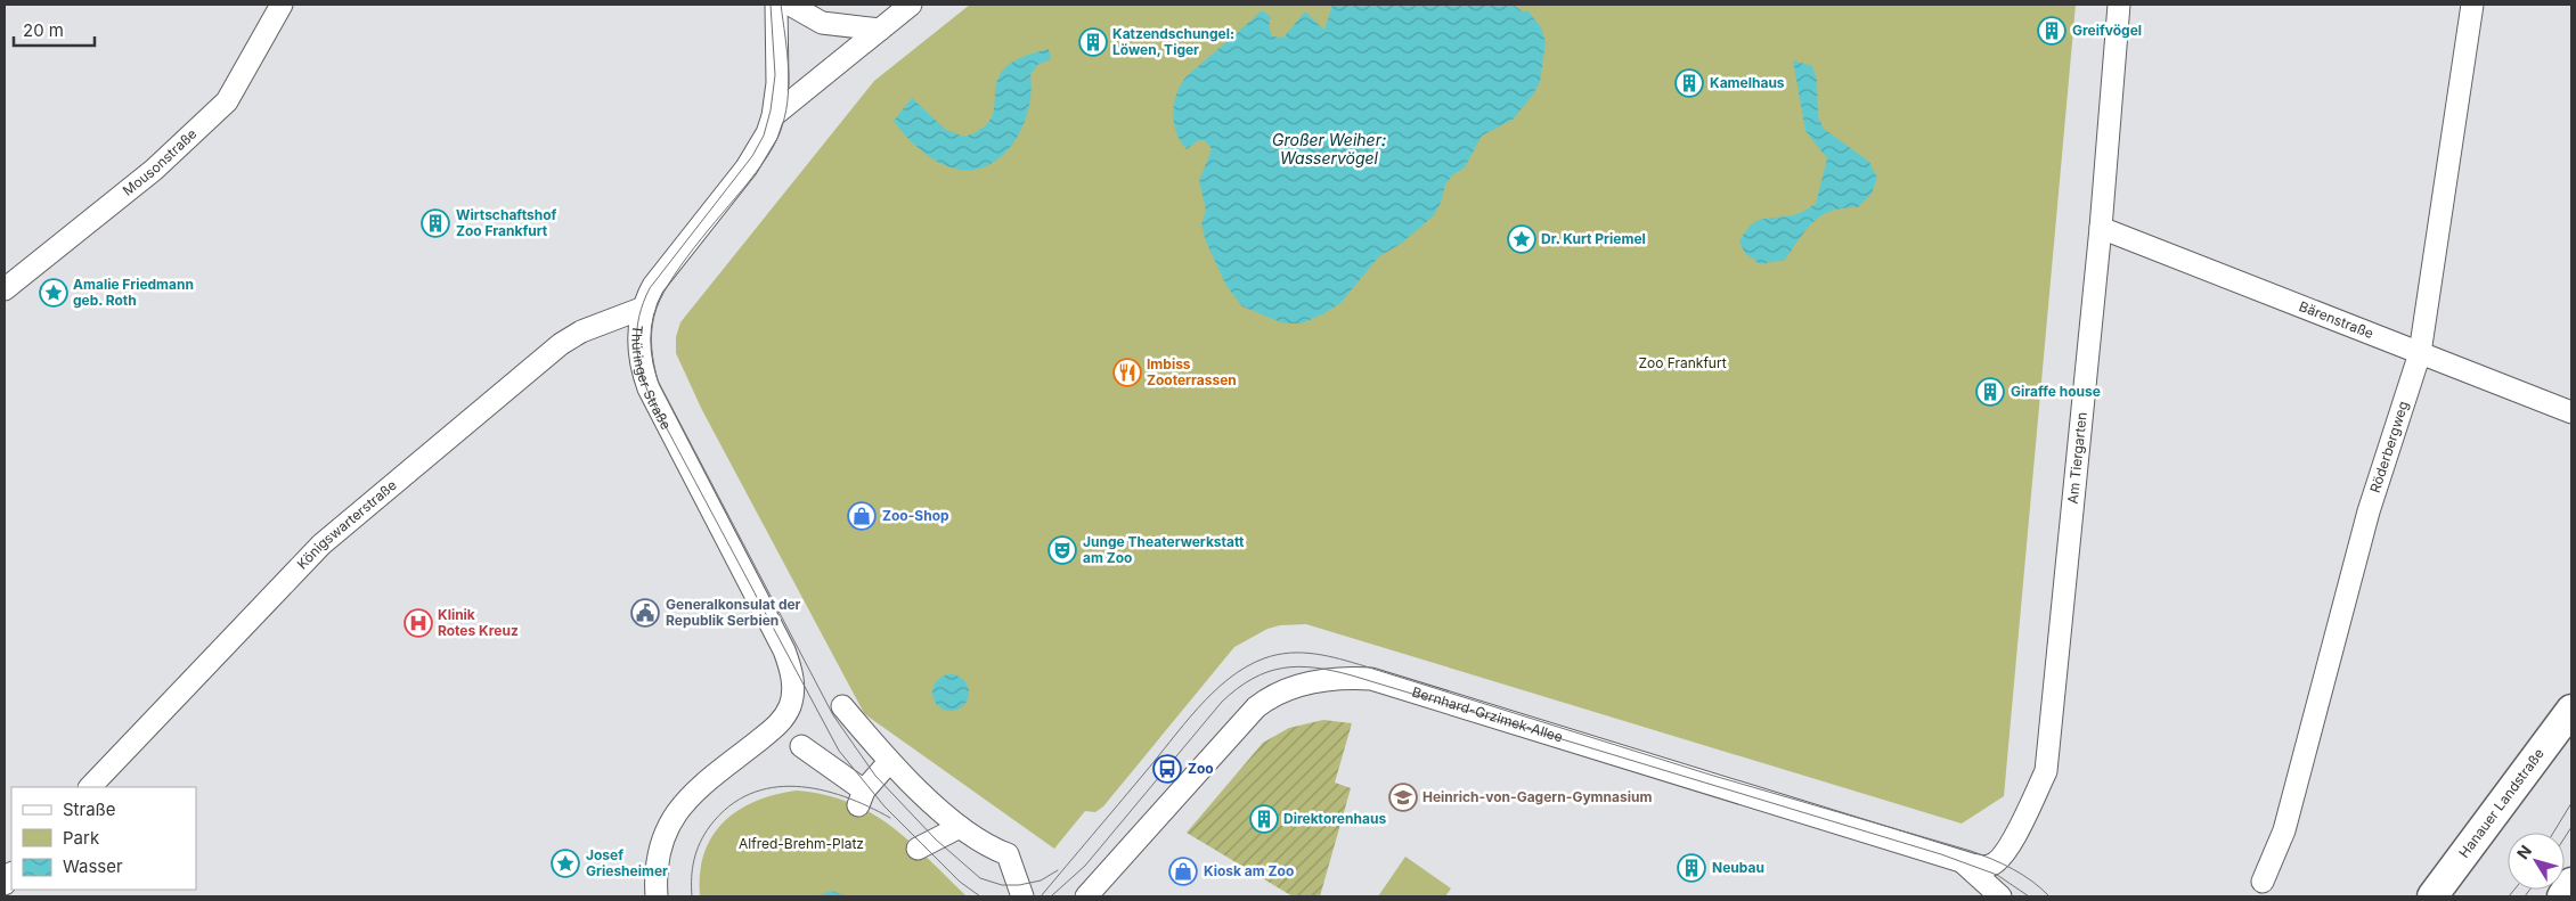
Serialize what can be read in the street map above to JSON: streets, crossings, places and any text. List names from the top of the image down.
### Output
{
  "streets": {
    "main road": ["Hanauer Landstraße"],
    "street": [
      "Mousonstraße",
      "Bärenstraße",
      "Thüringer Straße",
      "Röderbergweg",
      "Am Tiergarten",
      "Königswarterstraße",
      "Bernhard-Grzimek-Allee"
    ]
  },
  "crossings": [
    ["Bärenstraße", "Röderbergweg"],
    ["Bärenstraße", "Am Tiergarten"],
    ["Thüringer Straße", "Königswarterstraße"],
    ["Am Tiergarten", "Bernhard-Grzimek-Allee"]
  ],
  "water": ["Großer Weiher: Wasservögel"],
  "parks": ["Zoo Frankfurt", "Alfred-Brehm-Platz"],
  "places": {
    "building": [
      "Greifvögel",
      "Katzendschungel: Löwen, Tiger",
      "Kamelhaus",
      "Wirtschaftshof Zoo Frankfurt",
      "Giraffe house",
      "Direktorenhaus",
      "Neubau"
    ],
    "place": ["Dr. Kurt Priemel", "Amalie Friedmann geb. Roth", "Josef Griesheimer"],
    "restaurant": ["Imbiss Zooterrassen"],
    "shop": ["Zoo-Shop", "Kiosk am Zoo"],
    "theatre": ["Junge Theaterwerkstatt am Zoo"],
    "public building": ["Generalkonsulat der Republik Serbien"],
    "hospital": ["Klinik Rotes Kreuz"],
    "bus stop": ["Zoo"],
    "school or university": ["Heinrich-von-Gagern-Gymnasium"]
  },
  "legend": ["Straße", "Park", "Wasser"],
  "scale_bar": "20 m",
  "north": "top left"
}
